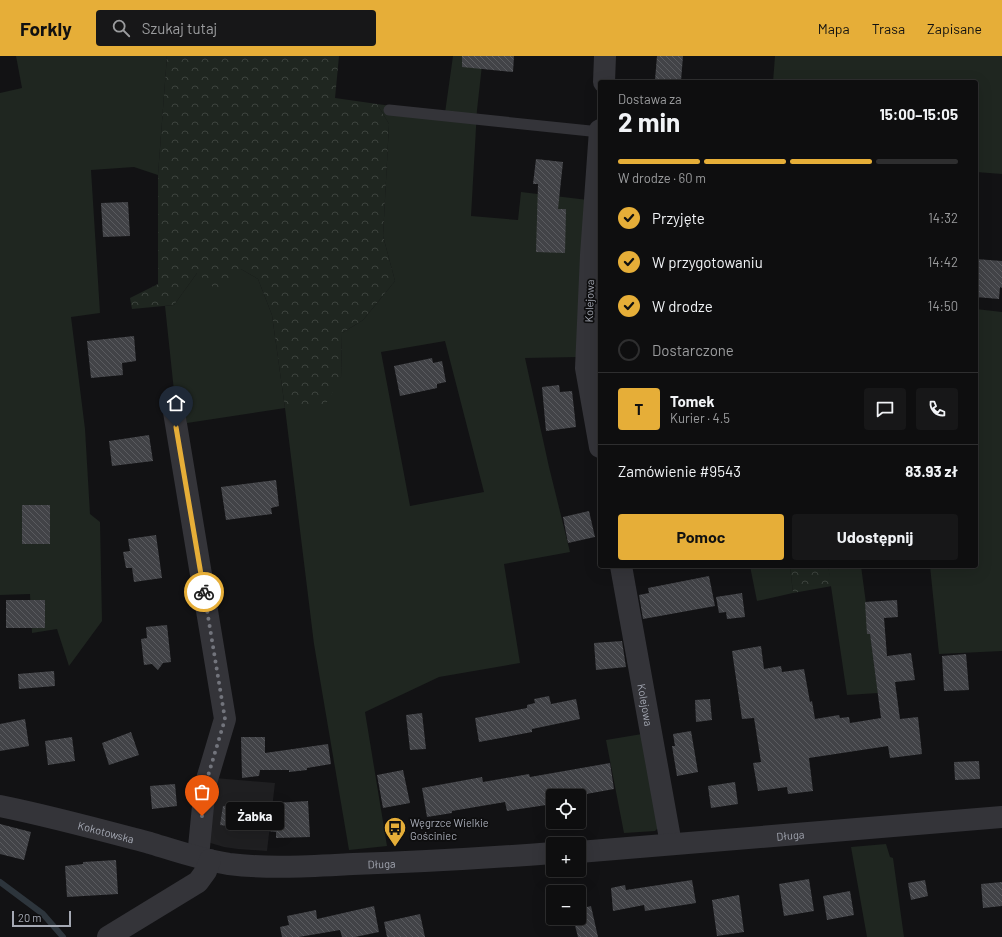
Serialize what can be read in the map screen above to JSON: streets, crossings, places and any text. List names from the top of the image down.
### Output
{
  "streets": {
    "street": ["Kolejowa", "Kokotowska", "Długa"]
  },
  "crossings": [
    ["Kolejowa", "Długa"],
    ["Kokotowska", "Długa"]
  ],
  "places": {
    "other": ["Żabka"],
    "bus stop": ["Węgrzce Wielkie Gościniec"]
  },
  "scale_bar": "20 m",
  "page": {
    "header": "Forkly",
    "search": "Szukaj tutaj",
    "nav": ["Mapa", "Trasa", "Zapisane"],
    "heading": ["2 min", "Dostawa za", "15:00–15:05"],
    "panel": [
      "Tomek",
      "Kurier · 4.5",
      "Zamówienie #9543",
      "83.93 zł"
    ],
    "bar": "W drodze · 60 m",
    "list": [
      ["Przyjęte", "14:32"],
      ["W przygotowaniu", "14:42"],
      ["W drodze", "14:50"],
      "Dostarczone"
    ],
    "round": "T",
    "buttons": ["Pomoc", "Udostępnij"],
    "map_buttons": ["+", "−"],
    "bubble": "Żabka",
    "scale": "20 m"
  }
}
